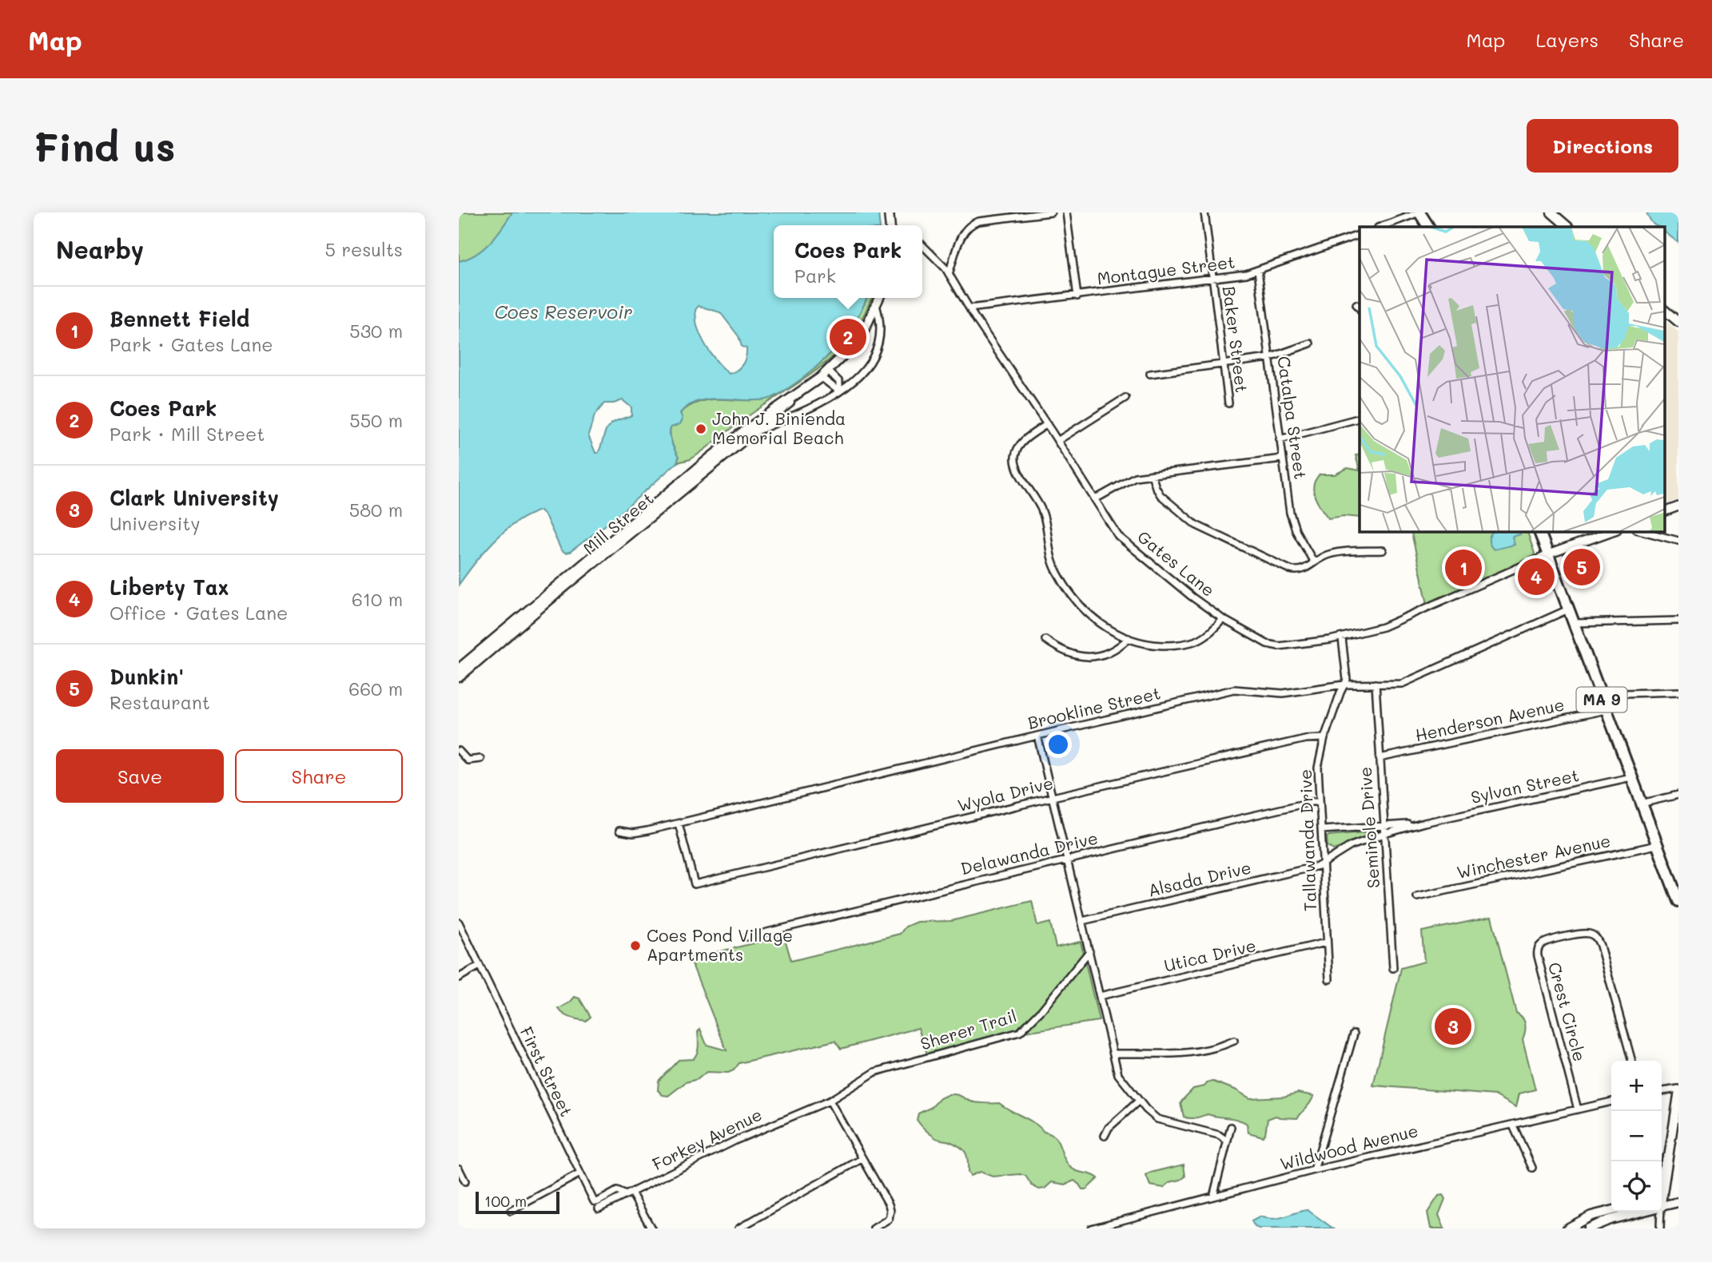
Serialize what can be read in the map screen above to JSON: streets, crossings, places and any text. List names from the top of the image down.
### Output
{
  "streets": {
    "highway": ["MA 9"],
    "main road": ["Mill Street"],
    "street": [
      "Montague Street",
      "Baker Street",
      "Catalpa Street",
      "Gates Lane",
      "Brookline Street",
      "Henderson Avenue",
      "Sylvan Street",
      "Wyola Drive",
      "Seminole Drive",
      "Tallawanda Drive",
      "Delawanda Drive",
      "Winchester Avenue",
      "Alsada Drive",
      "Utica Drive",
      "Crest Circle",
      "Sherer Trail",
      "First Street",
      "Forkey Avenue",
      "Wildwood Avenue"
    ]
  },
  "crossings": [
    ["Montague Street", "Baker Street"],
    ["Montague Street", "Catalpa Street"],
    ["Montague Street", "Gates Lane"],
    ["Gates Lane", "MA 9"],
    ["Gates Lane", "Tallawanda Drive"],
    ["MA 9", "Brookline Street"],
    ["MA 9", "Henderson Avenue"],
    ["MA 9", "Sylvan Street"],
    ["MA 9", "Winchester Avenue"],
    ["Brookline Street", "Wyola Drive"],
    ["Brookline Street", "Seminole Drive"],
    ["Brookline Street", "Tallawanda Drive"],
    ["Henderson Avenue", "Seminole Drive"],
    ["Sylvan Street", "Seminole Drive"],
    ["Sylvan Street", "Tallawanda Drive"],
    ["Sylvan Street", "Alsada Drive"],
    ["Wyola Drive", "Tallawanda Drive"],
    ["Tallawanda Drive", "Delawanda Drive"],
    ["Tallawanda Drive", "Alsada Drive"],
    ["Tallawanda Drive", "Utica Drive"],
    ["Crest Circle", "Wildwood Avenue"],
    ["Sherer Trail", "Forkey Avenue"],
    ["First Street", "Forkey Avenue"]
  ],
  "water": ["Coes Reservoir"],
  "places": ["John J. Binienda Memorial Beach", "Coes Pond Village Apartments"],
  "scale_bar": "100 m",
  "page": {
    "header": "Map",
    "nav": ["Map", "Layers", "Share"],
    "buttons": [
      "Directions",
      ["Save", "Share"]
    ],
    "title": "Find us",
    "heading": ["Nearby", "5 results"],
    "popup": ["Coes Park", "Park"],
    "list": [
      {
        "mark": "1",
        "name": "Bennett Field",
        "note": "Park · Gates Lane",
        "value": "530 m"
      },
      {
        "mark": "2",
        "name": "Coes Park",
        "note": "Park · Mill Street",
        "value": "550 m"
      },
      {
        "mark": "3",
        "name": "Clark University",
        "note": "University",
        "value": "580 m"
      },
      {
        "mark": "4",
        "name": "Liberty Tax",
        "note": "Office · Gates Lane",
        "value": "610 m"
      },
      {
        "mark": "5",
        "name": "Dunkin'",
        "note": "Restaurant",
        "value": "660 m"
      }
    ],
    "pins": [
      "2",
      "5",
      "1",
      "4",
      "3"
    ],
    "map_buttons": ["+", "−"],
    "scale": "100 m"
  }
}
